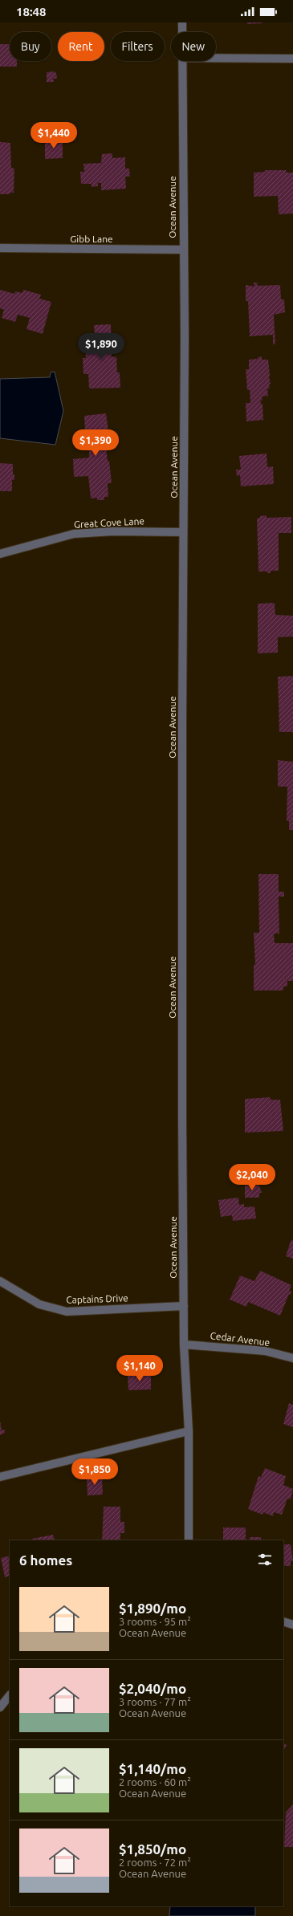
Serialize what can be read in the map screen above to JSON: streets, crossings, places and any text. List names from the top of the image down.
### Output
{
  "streets": {
    "street": [
      "Ocean Avenue",
      "Gibb Lane",
      "Great Cove Lane",
      "Captains Drive",
      "Cedar Avenue"
    ]
  },
  "crossings": [
    ["Ocean Avenue", "Gibb Lane"],
    ["Ocean Avenue", "Great Cove Lane"],
    ["Ocean Avenue", "Captains Drive"],
    ["Ocean Avenue", "Cedar Avenue"]
  ],
  "page": {
    "status": "18:48",
    "chip": [
      "Buy",
      "Rent",
      "Filters",
      "New"
    ],
    "price": [
      "$1,440",
      "$1,890",
      "$1,390",
      "$2,040",
      "$1,140",
      "$1,850"
    ],
    "heading": "6 homes",
    "list": [
      {
        "name": "$1,890/mo",
        "note": "3 rooms · 95 m² · Ocean Avenue"
      },
      {
        "name": "$2,040/mo",
        "note": "3 rooms · 77 m² · Ocean Avenue"
      },
      {
        "name": "$1,140/mo",
        "note": "2 rooms · 60 m² · Ocean Avenue"
      },
      {
        "name": "$1,850/mo",
        "note": "2 rooms · 72 m² · Ocean Avenue"
      }
    ]
  }
}
